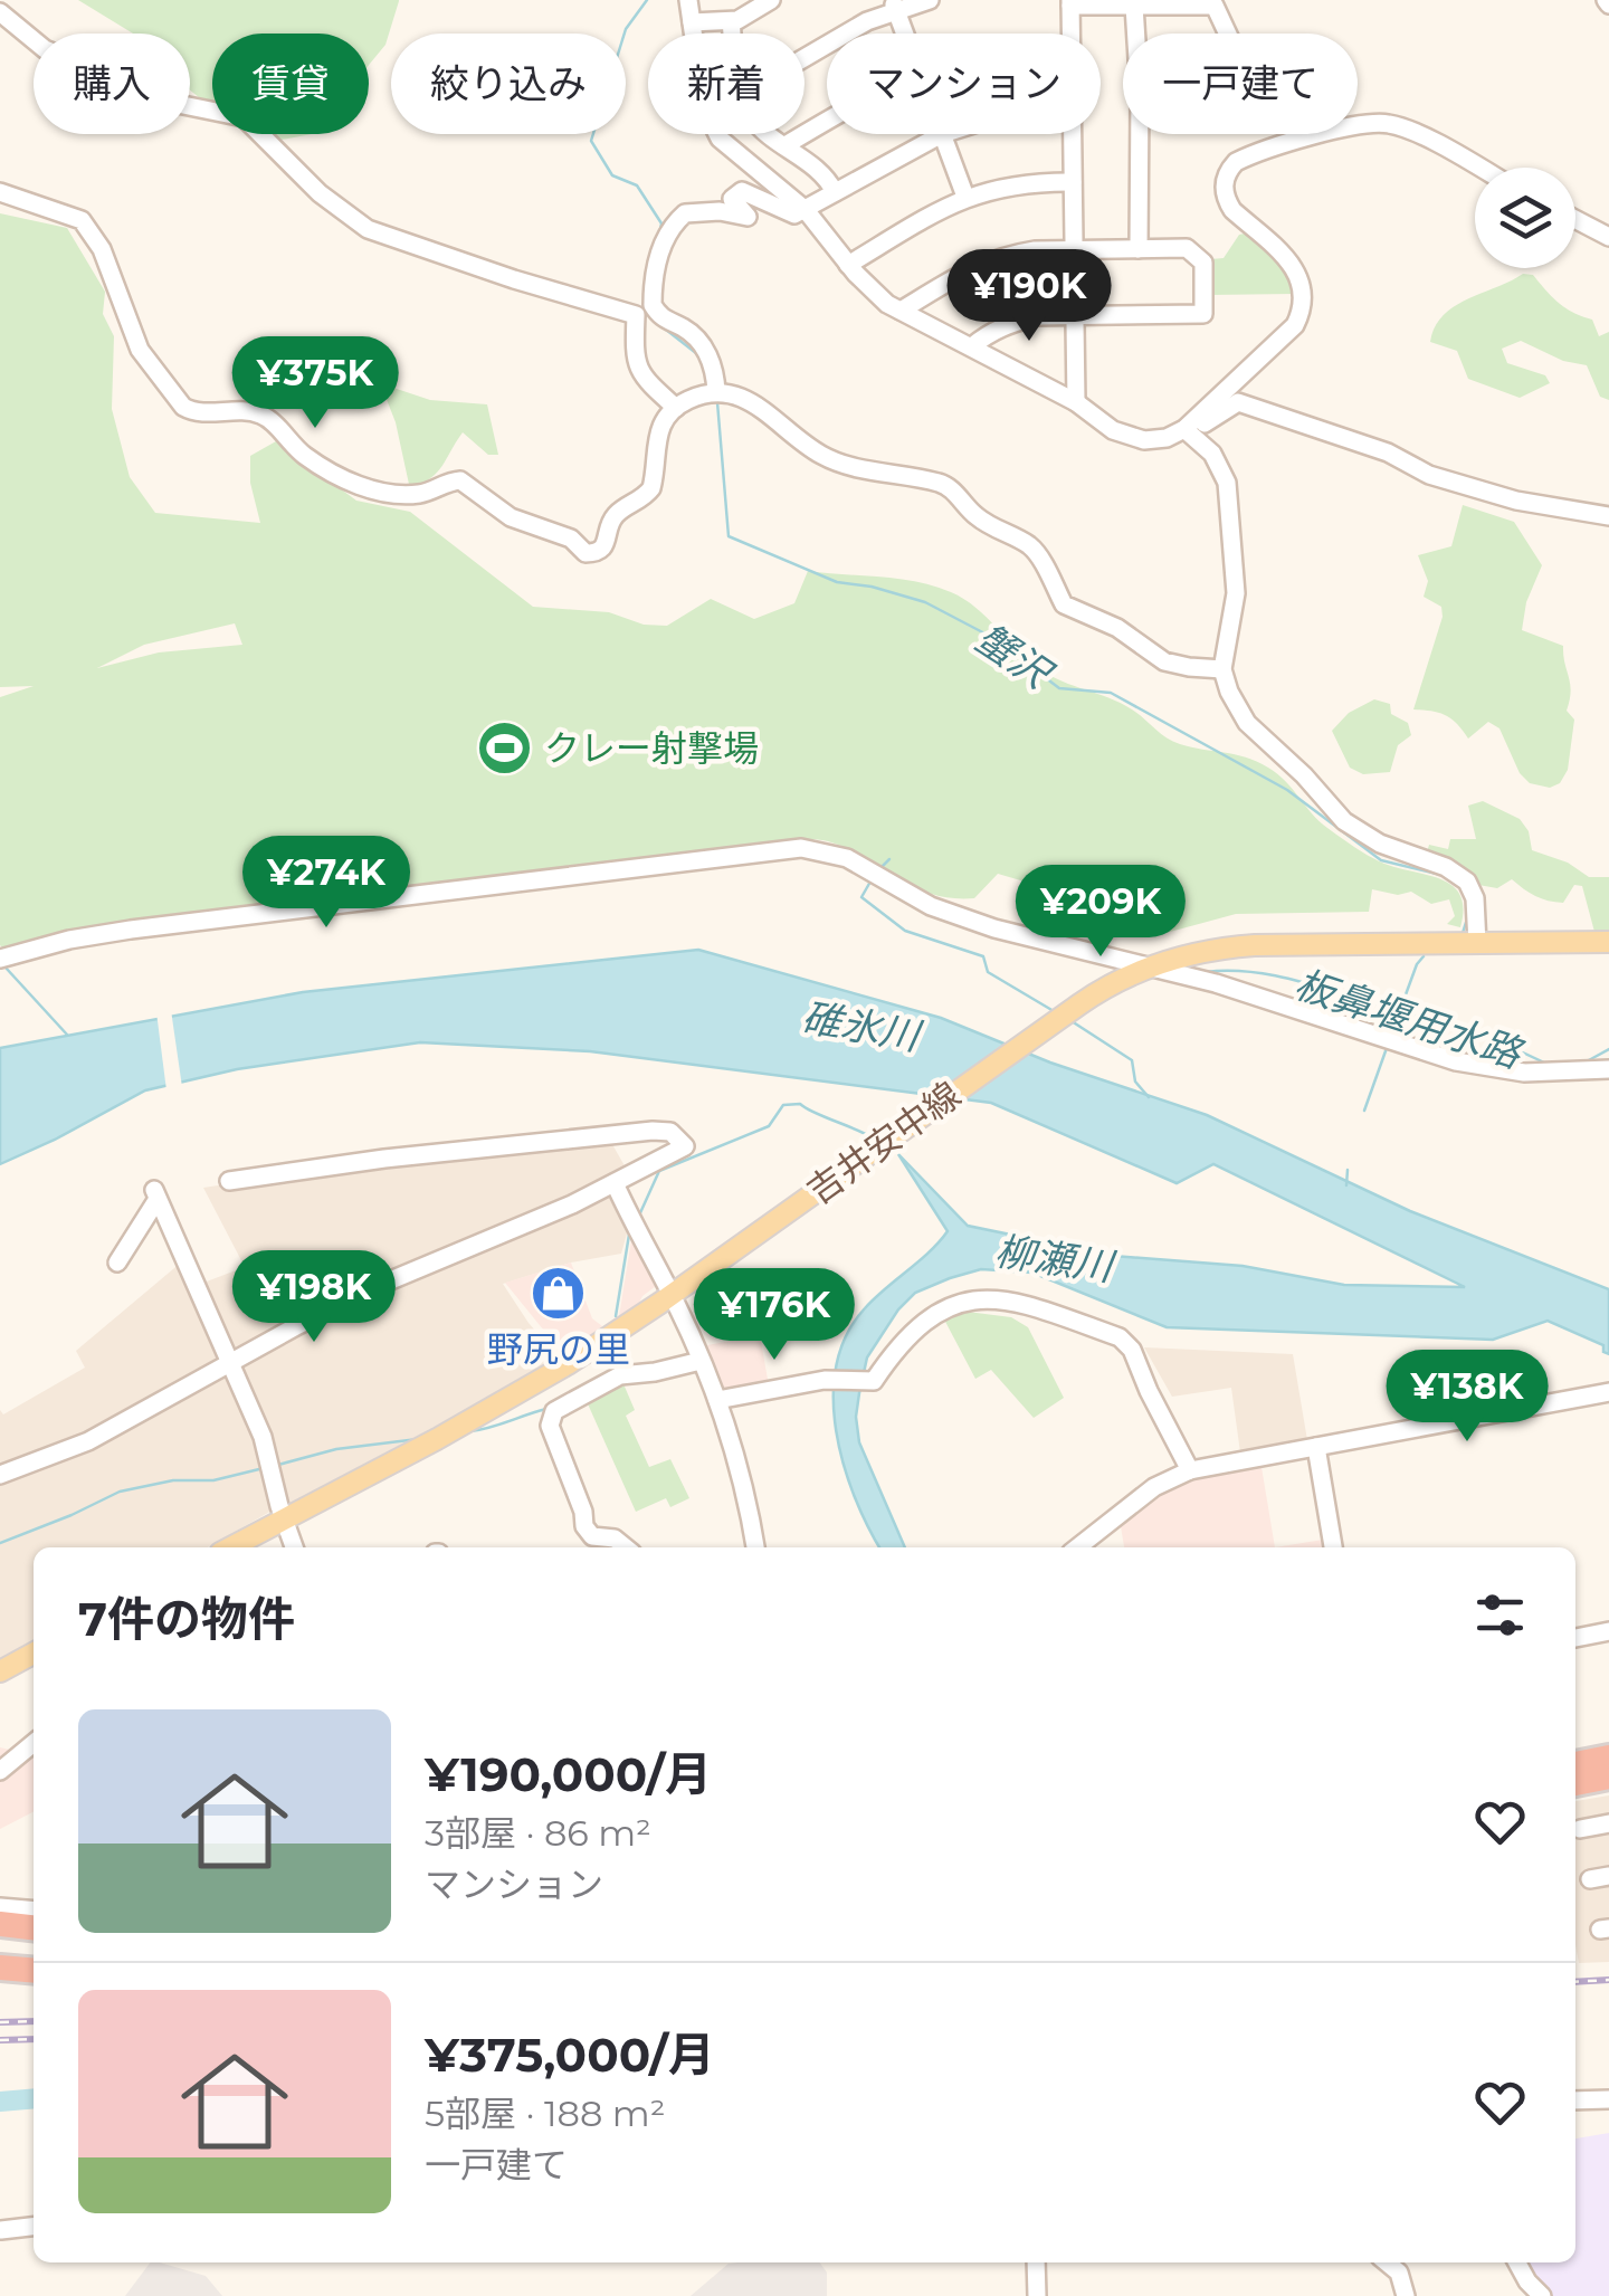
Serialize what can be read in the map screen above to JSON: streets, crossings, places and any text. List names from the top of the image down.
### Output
{
  "streets": {
    "main road": ["吉井安中線"]
  },
  "water": [
    "蟹沢",
    "板鼻堰用水路",
    "碓氷川",
    "柳瀬川"
  ],
  "places": {
    "sports": ["クレー射撃場"],
    "shop": ["野尻の里"]
  },
  "page": {
    "chip": [
      "購入",
      "賃貸",
      "絞り込み",
      "新着",
      "マンション",
      "一戸建て"
    ],
    "price": [
      "¥190K",
      "¥375K",
      "¥274K",
      "¥209K",
      "¥198K",
      "¥176K",
      "¥138K"
    ],
    "heading": "7件の物件",
    "list": [
      {
        "name": "¥190,000/月",
        "note": "3部屋 · 86 m² · マンション"
      },
      {
        "name": "¥375,000/月",
        "note": "5部屋 · 188 m² · 一戸建て"
      }
    ]
  }
}
